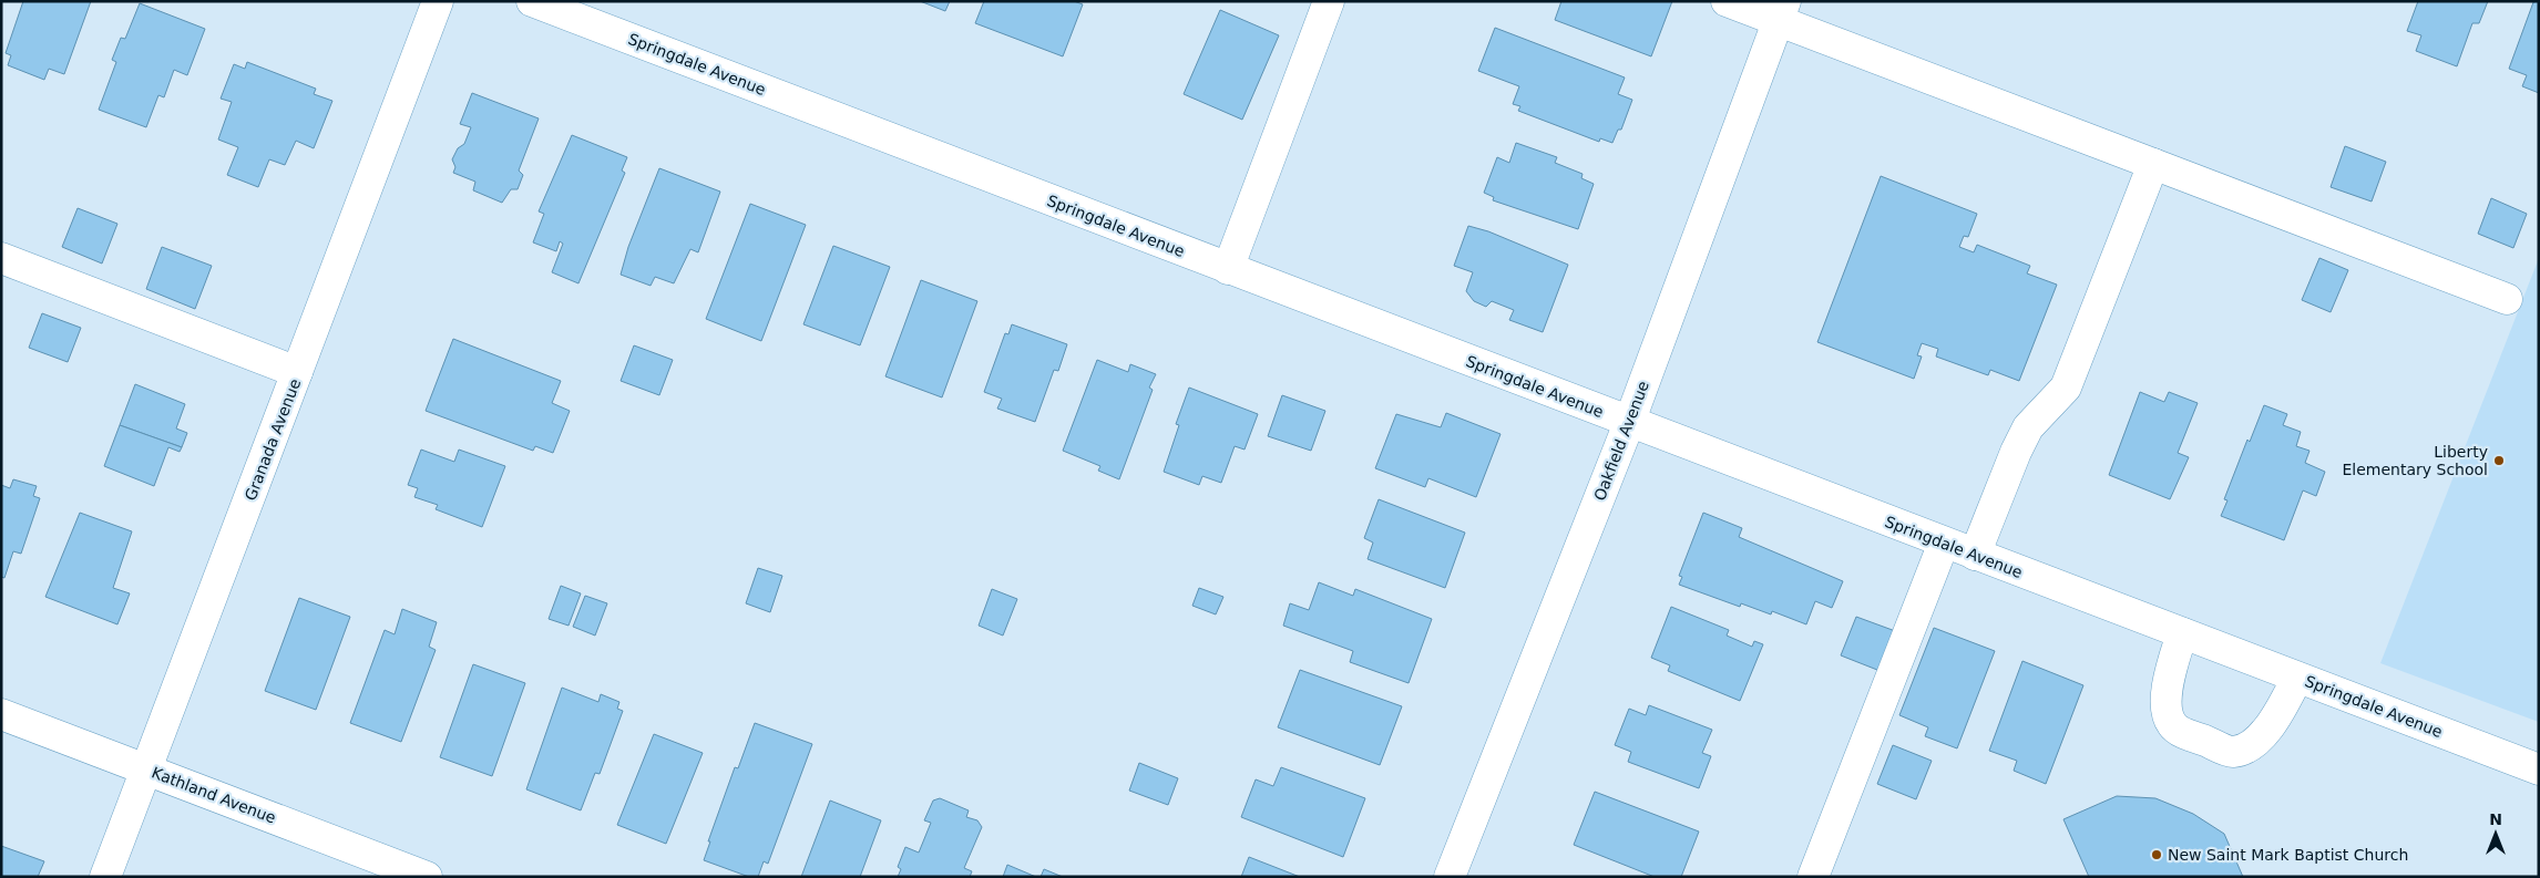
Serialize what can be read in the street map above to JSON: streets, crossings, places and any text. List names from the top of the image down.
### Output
{
  "streets": {
    "street": [
      "Springdale Avenue",
      "Granada Avenue",
      "Oakfield Avenue",
      "Kathland Avenue"
    ]
  },
  "crossings": [
    ["Springdale Avenue", "Oakfield Avenue"],
    ["Granada Avenue", "Kathland Avenue"]
  ],
  "places": ["Liberty Elementary School", "New Saint Mark Baptist Church"],
  "north": "top"
}
